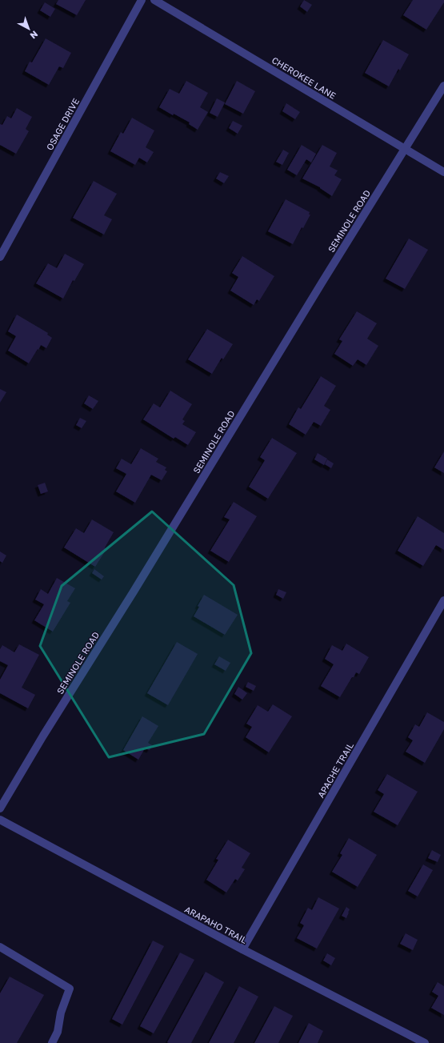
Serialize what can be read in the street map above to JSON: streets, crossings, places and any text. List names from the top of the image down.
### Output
{
  "streets": {
    "street": [
      "CHEROKEE LANE",
      "OSAGE DRIVE",
      "SEMINOLE ROAD",
      "APACHE TRAIL",
      "ARAPAHO TRAIL"
    ]
  },
  "crossings": [
    ["CHEROKEE LANE", "SEMINOLE ROAD"],
    ["APACHE TRAIL", "ARAPAHO TRAIL"]
  ],
  "north": "bottom right"
}
